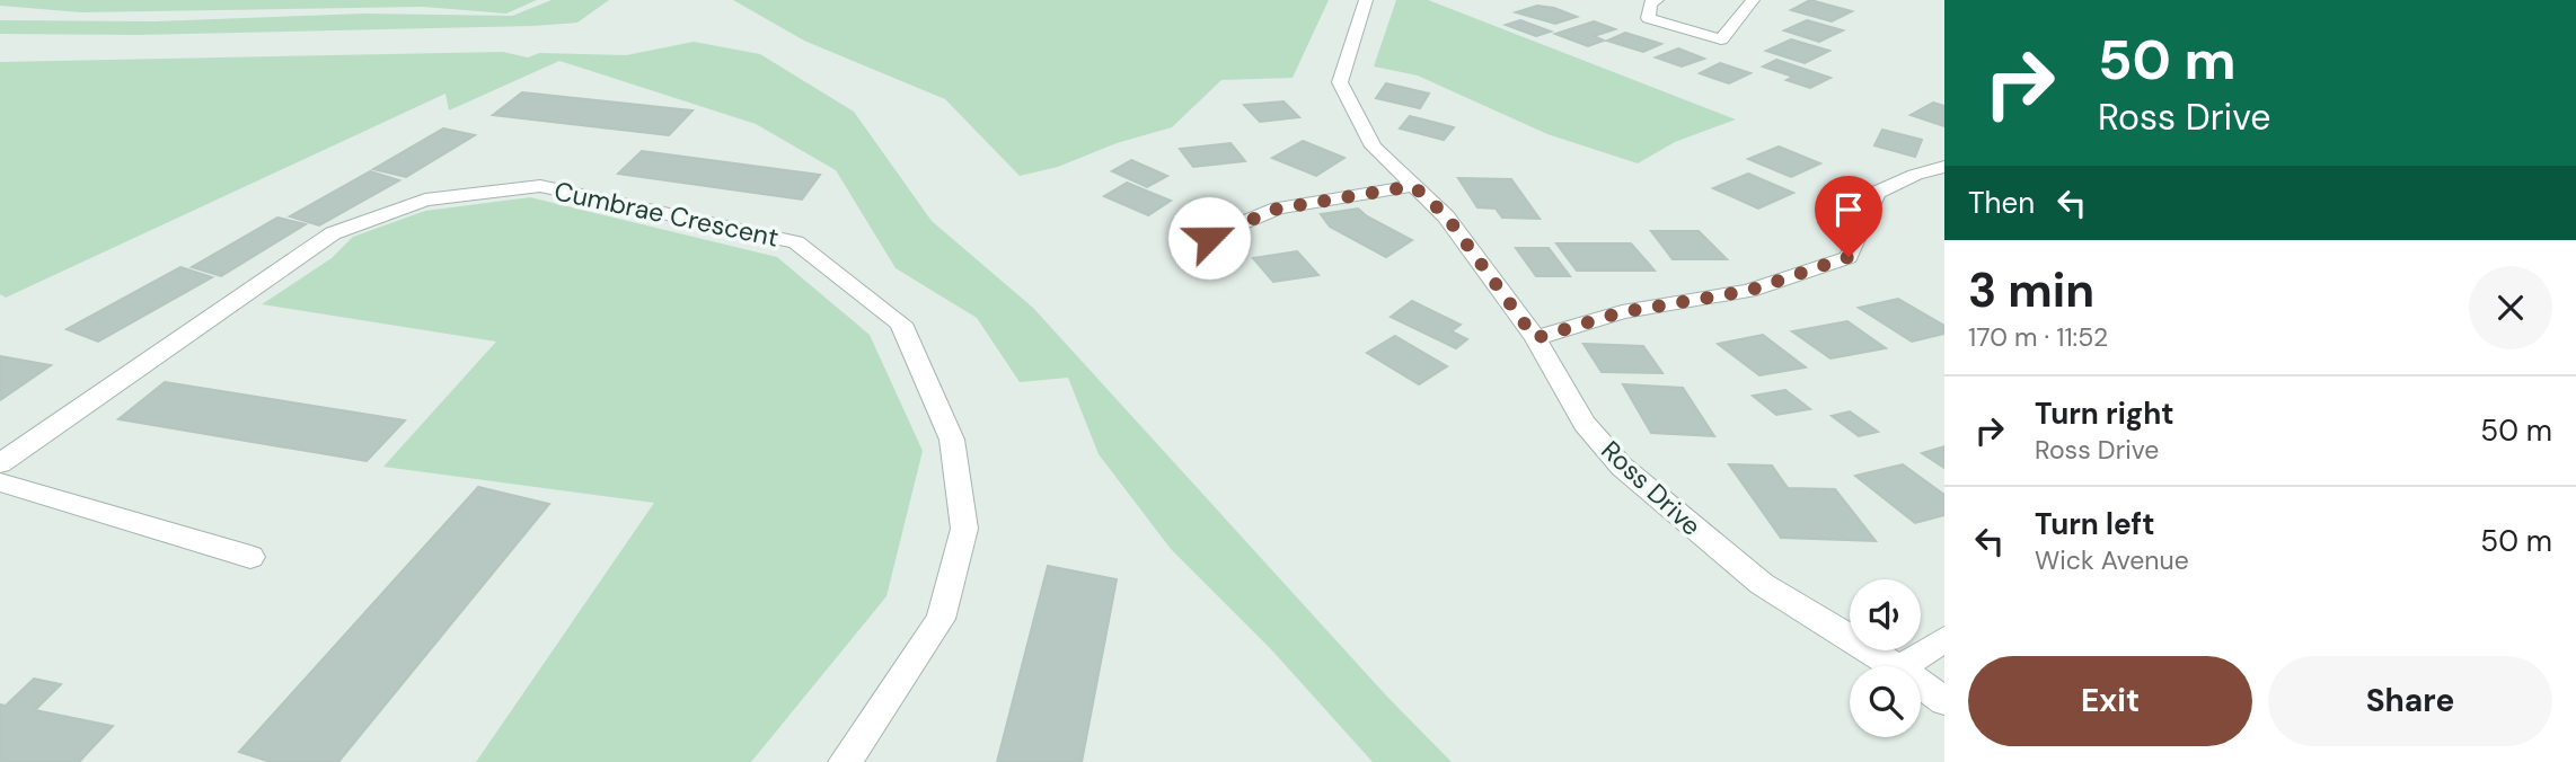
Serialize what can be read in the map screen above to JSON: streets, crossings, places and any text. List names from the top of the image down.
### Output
{
  "streets": {
    "street": ["Cumbrae Crescent", "Ross Drive"]
  },
  "page": {
    "turn": ["50 m", "Ross Drive"],
    "then": "Then",
    "heading": ["3 min", "170 m · 11:52"],
    "list": [
      {
        "name": "Turn right",
        "note": "Ross Drive",
        "value": "50 m"
      },
      {
        "name": "Turn left",
        "note": "Wick Avenue",
        "value": "50 m"
      }
    ],
    "buttons": ["Exit", "Share"]
  }
}
